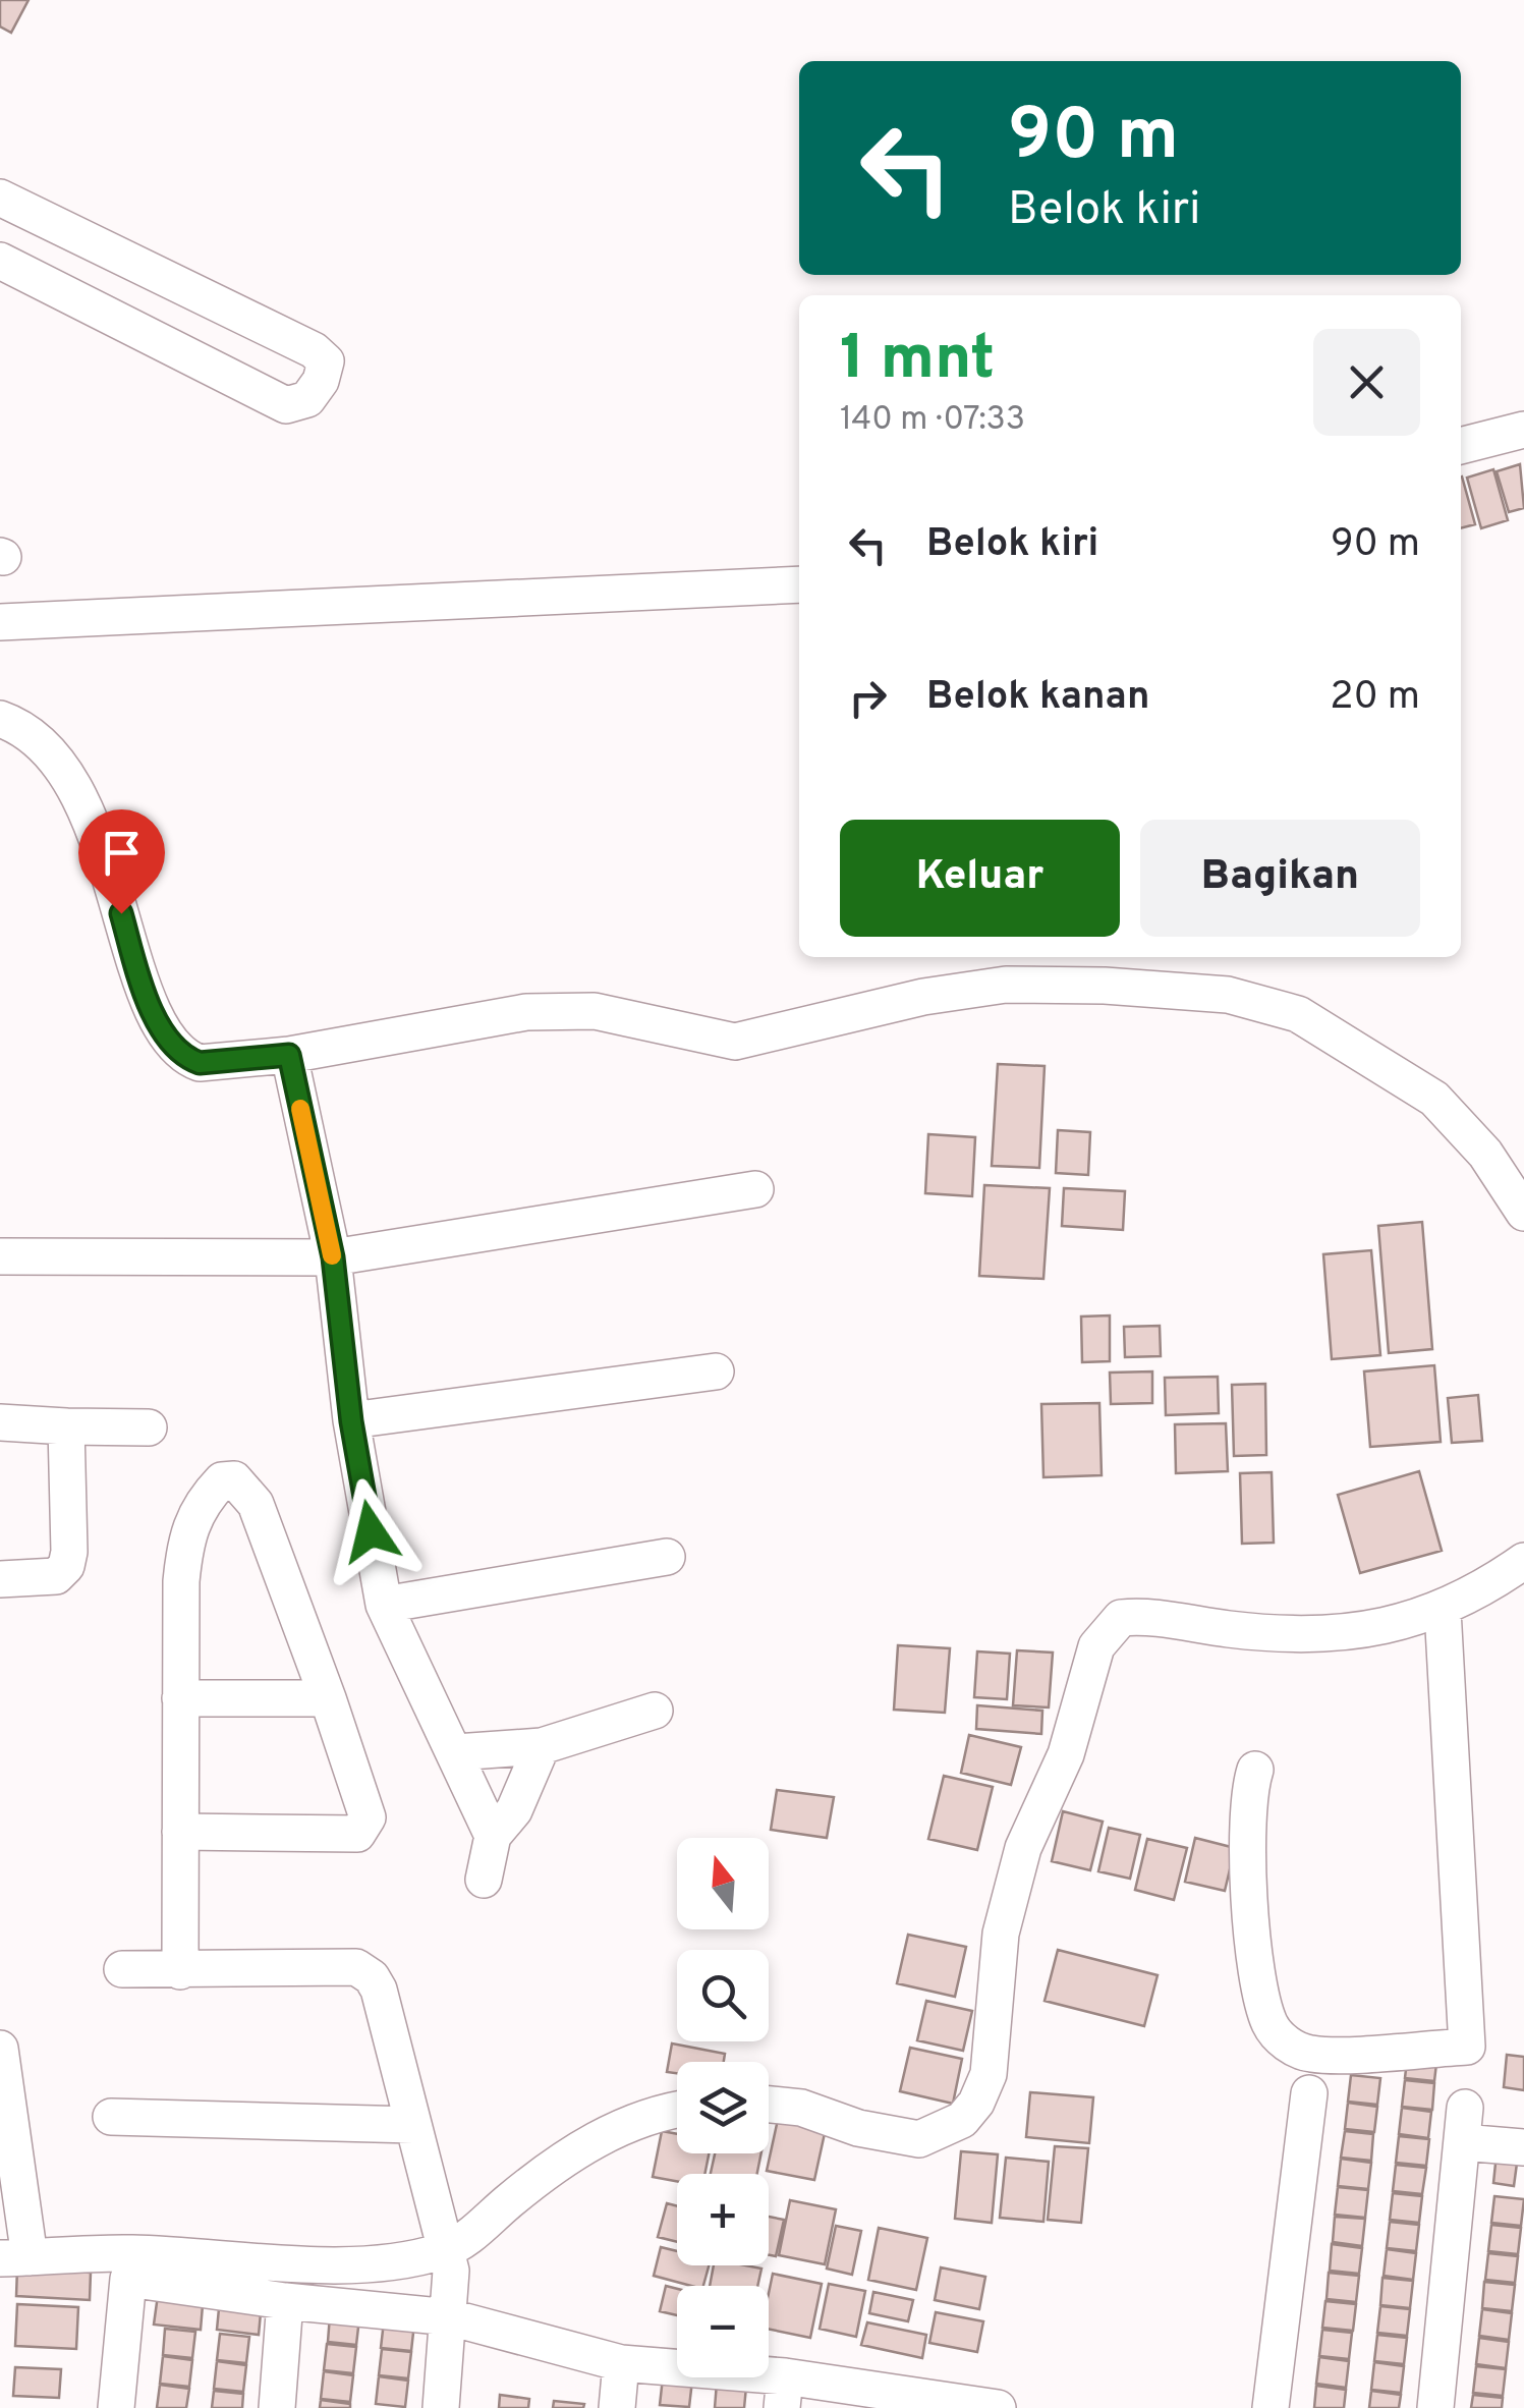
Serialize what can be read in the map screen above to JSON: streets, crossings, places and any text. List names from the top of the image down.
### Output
{
  "north": "top",
  "page": {
    "turn": ["90 m", "Belok kiri"],
    "heading": ["1 mnt", "140 m · 07:33"],
    "list": [
      {
        "name": "Belok kiri",
        "value": "90 m"
      },
      {
        "name": "Belok kanan",
        "value": "20 m"
      }
    ],
    "buttons": ["Keluar", "Bagikan"],
    "map_buttons": ["+", "−"]
  }
}
